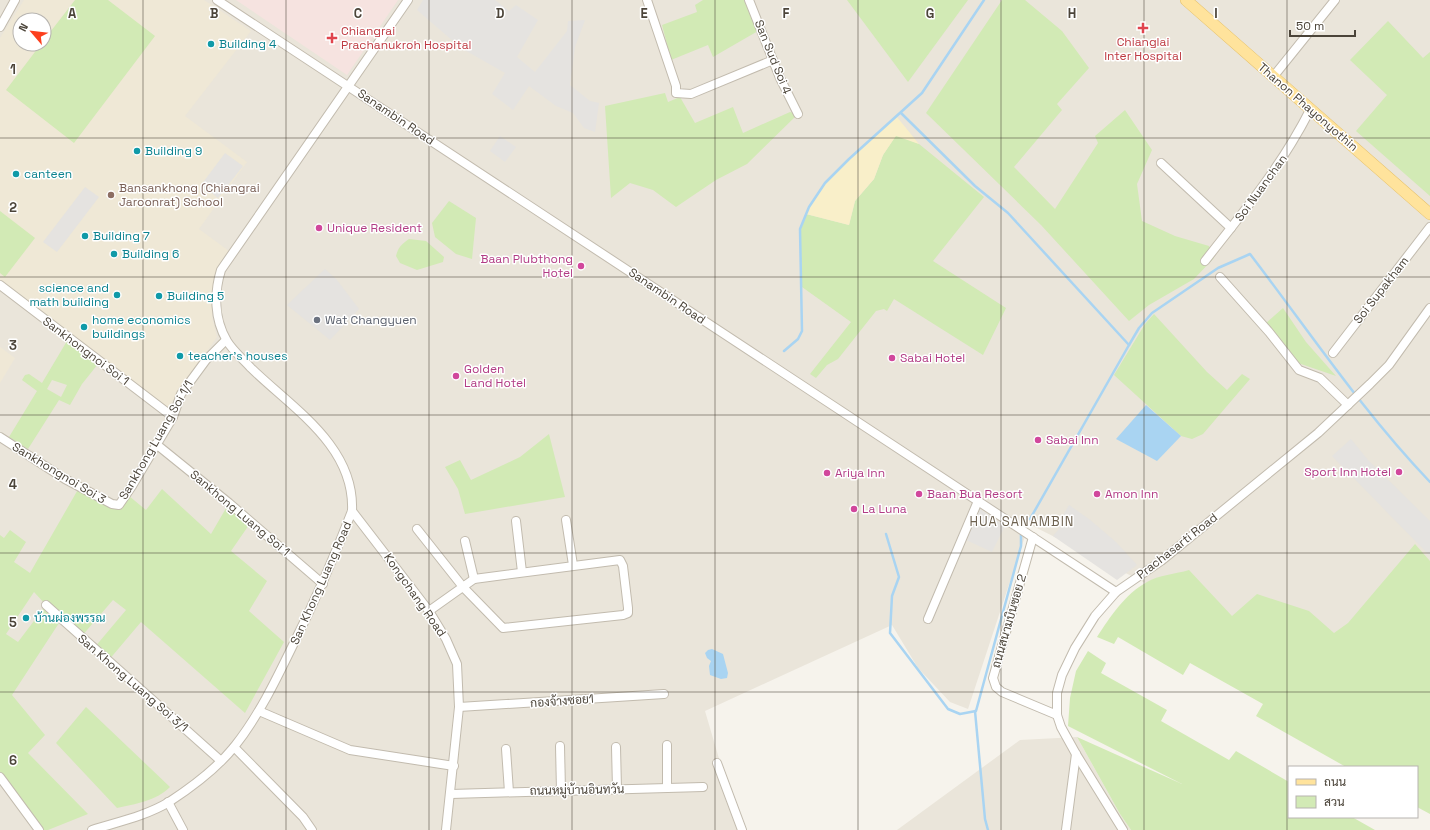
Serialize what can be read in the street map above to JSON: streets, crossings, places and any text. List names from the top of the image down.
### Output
{
  "streets": {
    "main road": ["Thanon Phayonyothin"],
    "street": [
      "San Sud Soi 4",
      "Sanambin Road",
      "Soi Nuanchan",
      "Soi Supakham",
      "Sankhongnoi Soi 1",
      "Sankhong Luang Soi 1/1",
      "Sankhongnoi Soi 3",
      "Sankhong Luang Soi 1",
      "Prachasarti Road",
      "San Khong Luang Road",
      "Kongchang Road",
      "ถนนสนามบินซอย 2",
      "San Khong Luang Soi 3/1",
      "กองจ้างซอย1",
      "ถนนหมู่บ้านอินทวัน"
    ]
  },
  "crossings": [
    ["Thanon Phayonyothin", "Soi Nuanchan"],
    ["Sanambin Road", "Prachasarti Road"],
    ["Sanambin Road", "San Khong Luang Road"],
    ["Sanambin Road", "ถนนสนามบินซอย 2"],
    ["Sankhongnoi Soi 1", "Sankhong Luang Soi 1/1"],
    ["Sankhong Luang Soi 1/1", "Sankhongnoi Soi 3"],
    ["Sankhong Luang Soi 1/1", "Sankhong Luang Soi 1"],
    ["Sankhong Luang Soi 1/1", "San Khong Luang Road"],
    ["Sankhong Luang Soi 1", "San Khong Luang Road"],
    ["Prachasarti Road", "ถนนสนามบินซอย 2"],
    ["San Khong Luang Road", "Kongchang Road"],
    ["San Khong Luang Road", "San Khong Luang Soi 3/1"],
    ["Kongchang Road", "กองจ้างซอย1"],
    ["Kongchang Road", "ถนนหมู่บ้านอินทวัน"]
  ],
  "districts": ["HUA SANAMBIN"],
  "places": {
    "health": ["Chianglai Inter Hospital", "Chiangrai Prachanukroh Hospital"],
    "other": [
      "Building 4",
      "Building 9",
      "canteen",
      "Bansankhong (Chiangrai Jaroonrat) School",
      "Unique Resident",
      "Building 7",
      "Building 6",
      "Baan Plubthong Hotel",
      "science and math building",
      "Building 5",
      "Wat Changyuen",
      "home economics buildings",
      "teacher's houses",
      "Sabai Hotel",
      "Golden Land Hotel",
      "Sabai Inn",
      "Sport Inn Hotel",
      "Ariya Inn",
      "Baan Bua Resort",
      "Amon Inn",
      "La Luna",
      "บ้านผ่องพรรณ"
    ]
  },
  "legend": ["ถนน", "สวน"],
  "scale_bar": "50 m",
  "north": "top left",
  "grid": {
    "columns": [
      "A",
      "B",
      "C",
      "D",
      "E",
      "F",
      "G",
      "H",
      "I"
    ],
    "rows": [
      "1",
      "2",
      "3",
      "4",
      "5",
      "6"
    ]
  }
}
